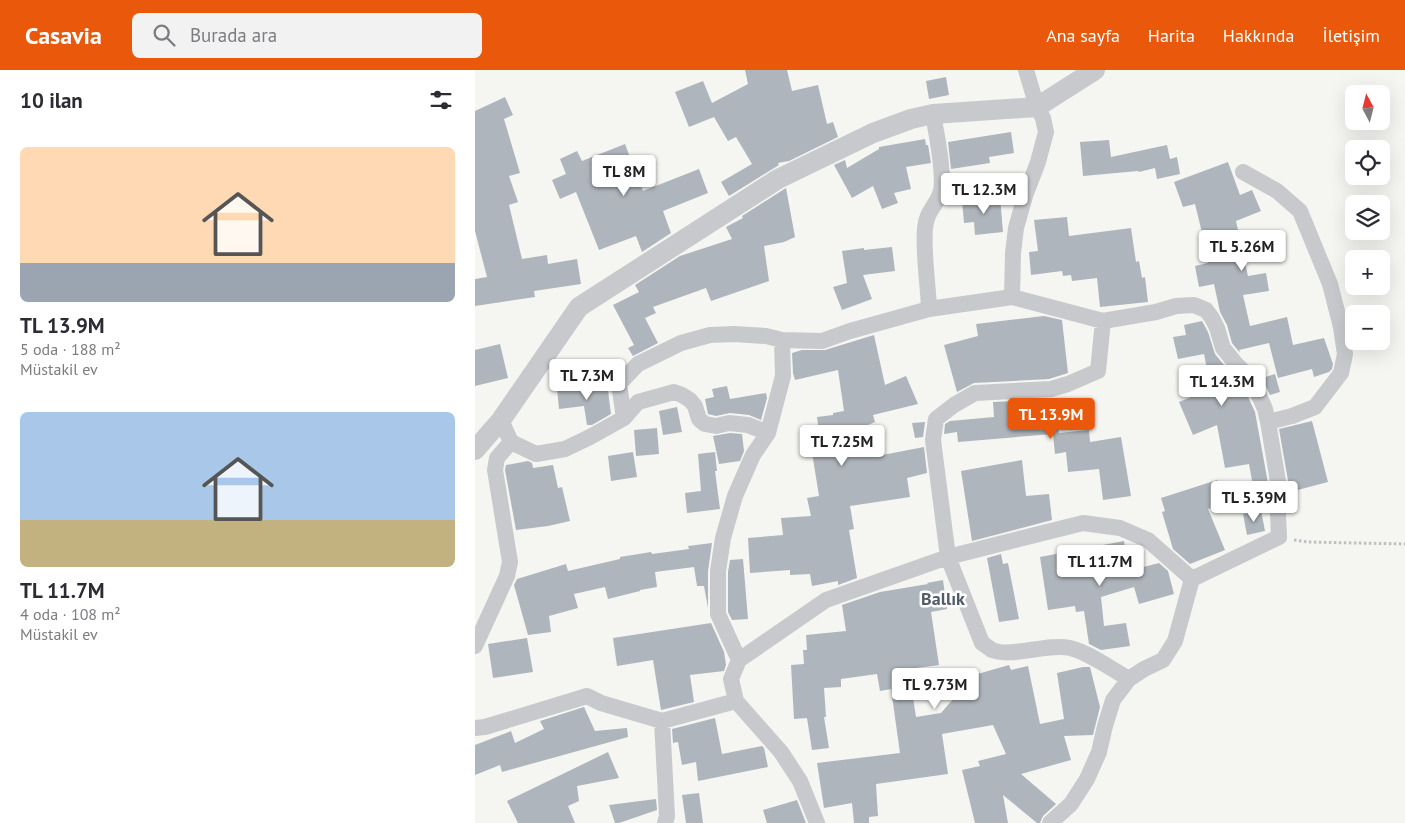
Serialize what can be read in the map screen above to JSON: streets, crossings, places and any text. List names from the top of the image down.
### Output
{
  "districts": ["Ballık"],
  "north": "top",
  "page": {
    "header": "Casavia",
    "search": "Burada ara",
    "nav": [
      "Ana sayfa",
      "Harita",
      "Hakkında",
      "İletişim"
    ],
    "heading": "10 ilan",
    "map_buttons": ["+", "−"],
    "list": [
      {
        "name": "TL 13.9M",
        "note": "5 oda · 188 m² · Müstakil ev"
      },
      {
        "name": "TL 11.7M",
        "note": "4 oda · 108 m² · Müstakil ev"
      }
    ],
    "price": [
      "TL 8M",
      "TL 12.3M",
      "TL 5.26M",
      "TL 7.3M",
      "TL 14.3M",
      "TL 13.9M",
      "TL 7.25M",
      "TL 5.39M",
      "TL 11.7M",
      "TL 9.73M"
    ]
  }
}
